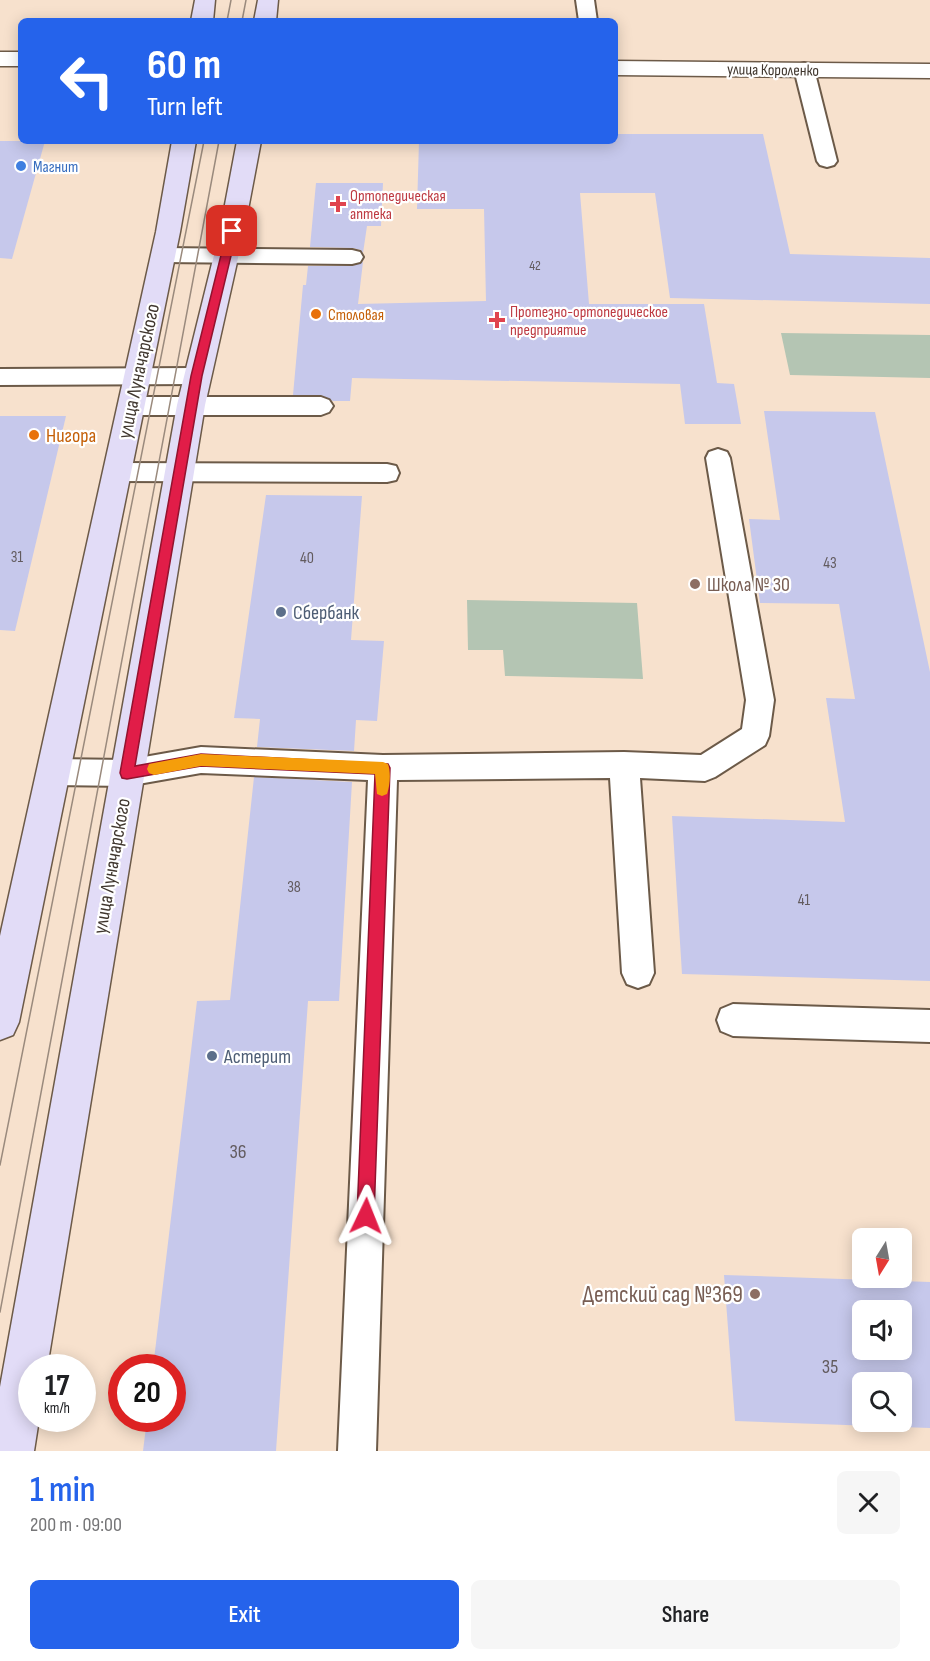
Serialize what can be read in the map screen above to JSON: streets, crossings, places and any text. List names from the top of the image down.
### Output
{
  "streets": {
    "street": ["улица Короленко", "улица Луначарского"]
  },
  "places": {
    "other": [
      "Магнит",
      "Столовая",
      "Нигора",
      "Школа № 30",
      "Сбербанк",
      "Астерит",
      "Детский сад №369"
    ],
    "health": ["Ортопедическая аптека", "Протезно-ортопедическое предприятие"]
  },
  "house_numbers": [
    "42",
    "31",
    "40",
    "43",
    "38",
    "41",
    "36",
    "35"
  ],
  "north": "bottom",
  "page": {
    "turn": ["60 m", "Turn left"],
    "speed": "17 km/h",
    "limit": "20",
    "heading": ["1 min", "200 m · 09:00"],
    "buttons": ["Exit", "Share"]
  }
}
